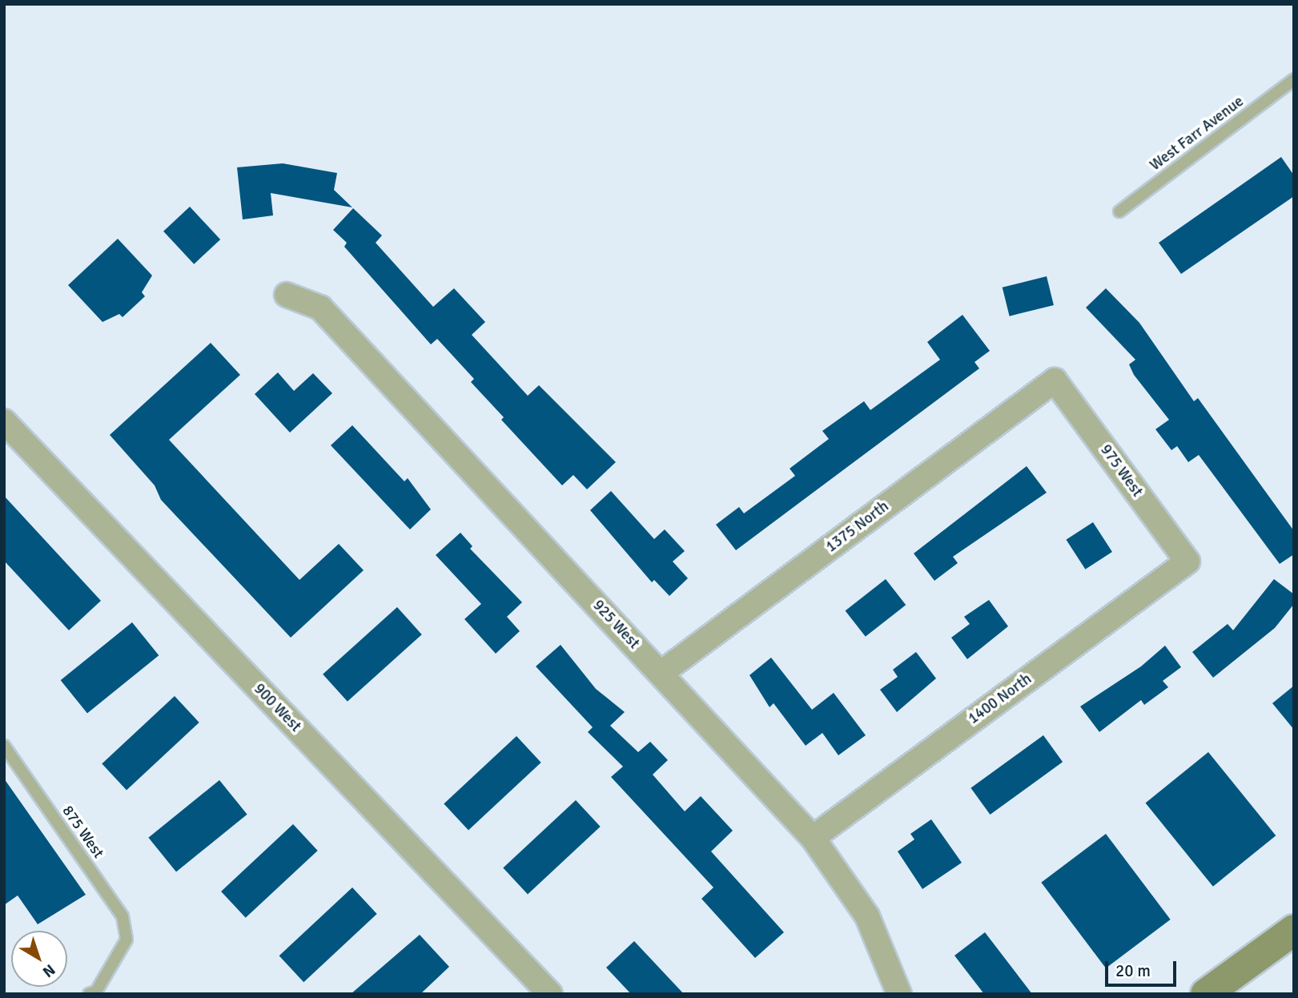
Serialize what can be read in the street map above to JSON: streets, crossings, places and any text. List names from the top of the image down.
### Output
{
  "streets": {
    "street": [
      "975 West",
      "1375 North",
      "925 West",
      "1400 North",
      "900 West"
    ],
    "lane": ["West Farr Avenue", "875 West"]
  },
  "crossings": [
    ["975 West", "1375 North"],
    ["975 West", "1400 North"],
    ["1375 North", "925 West"],
    ["925 West", "1400 North"]
  ],
  "scale_bar": "20 m",
  "north": "bottom right"
}
